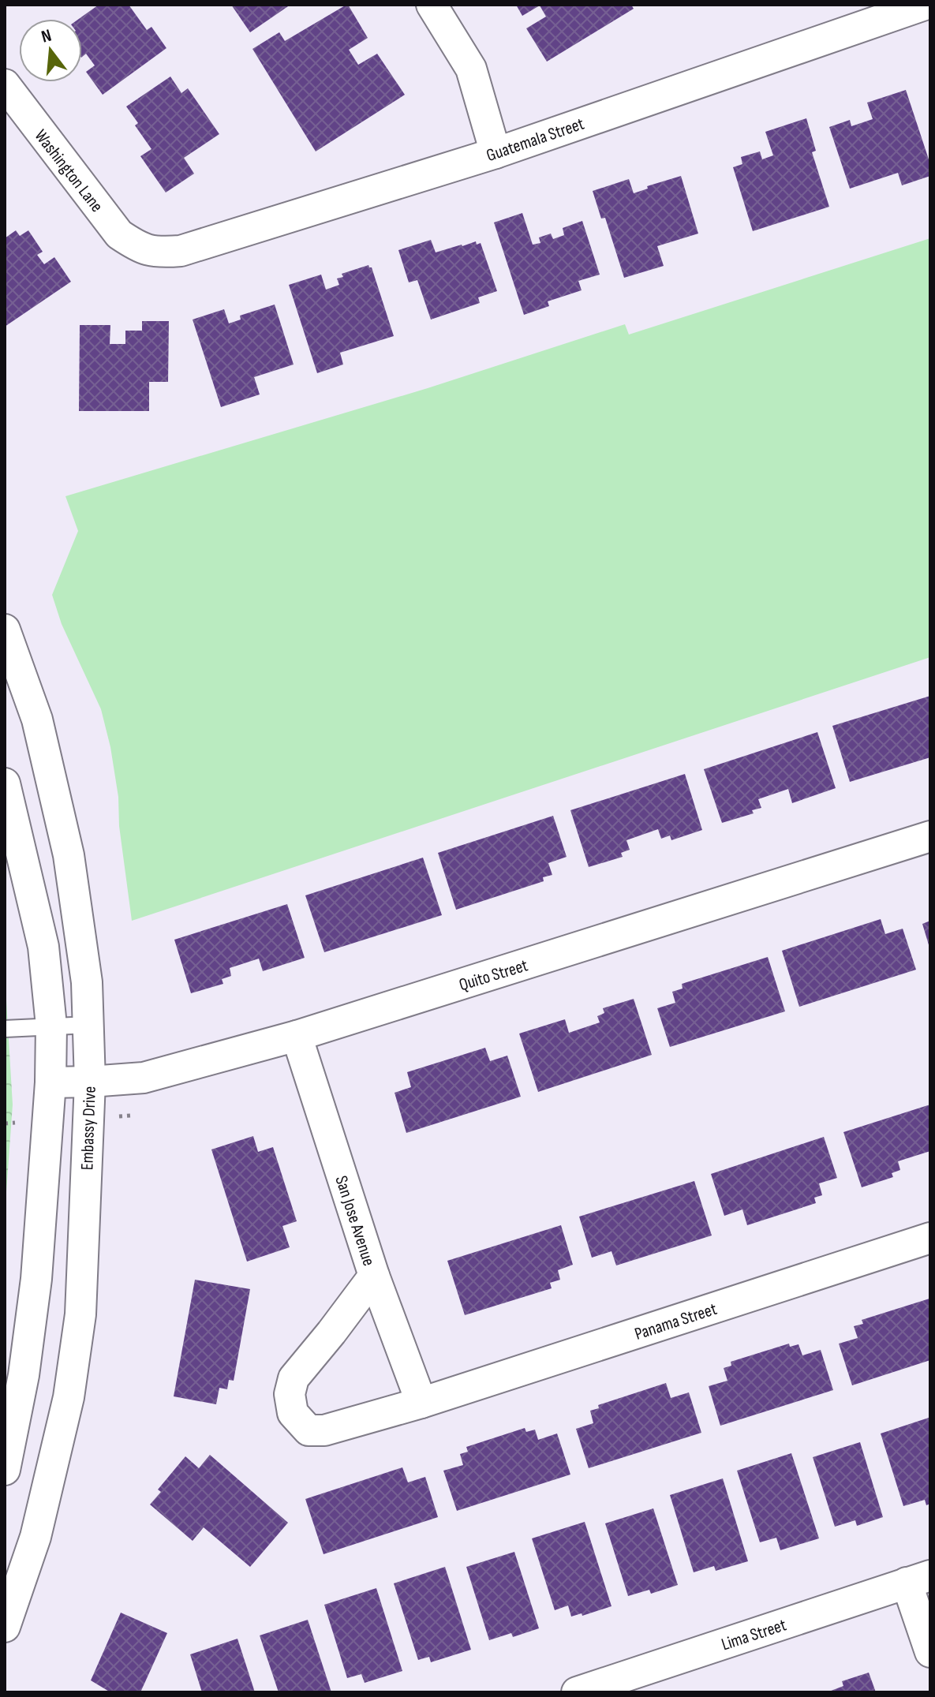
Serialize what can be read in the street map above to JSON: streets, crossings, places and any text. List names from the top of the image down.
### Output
{
  "streets": {
    "street": [
      "Guatemala Street",
      "Washington Lane",
      "Quito Street",
      "Embassy Drive",
      "San Jose Avenue",
      "Panama Street",
      "Lima Street"
    ]
  },
  "crossings": [
    ["Guatemala Street", "Washington Lane"],
    ["Quito Street", "Embassy Drive"],
    ["Quito Street", "San Jose Avenue"],
    ["San Jose Avenue", "Panama Street"]
  ],
  "north": "top"
}
